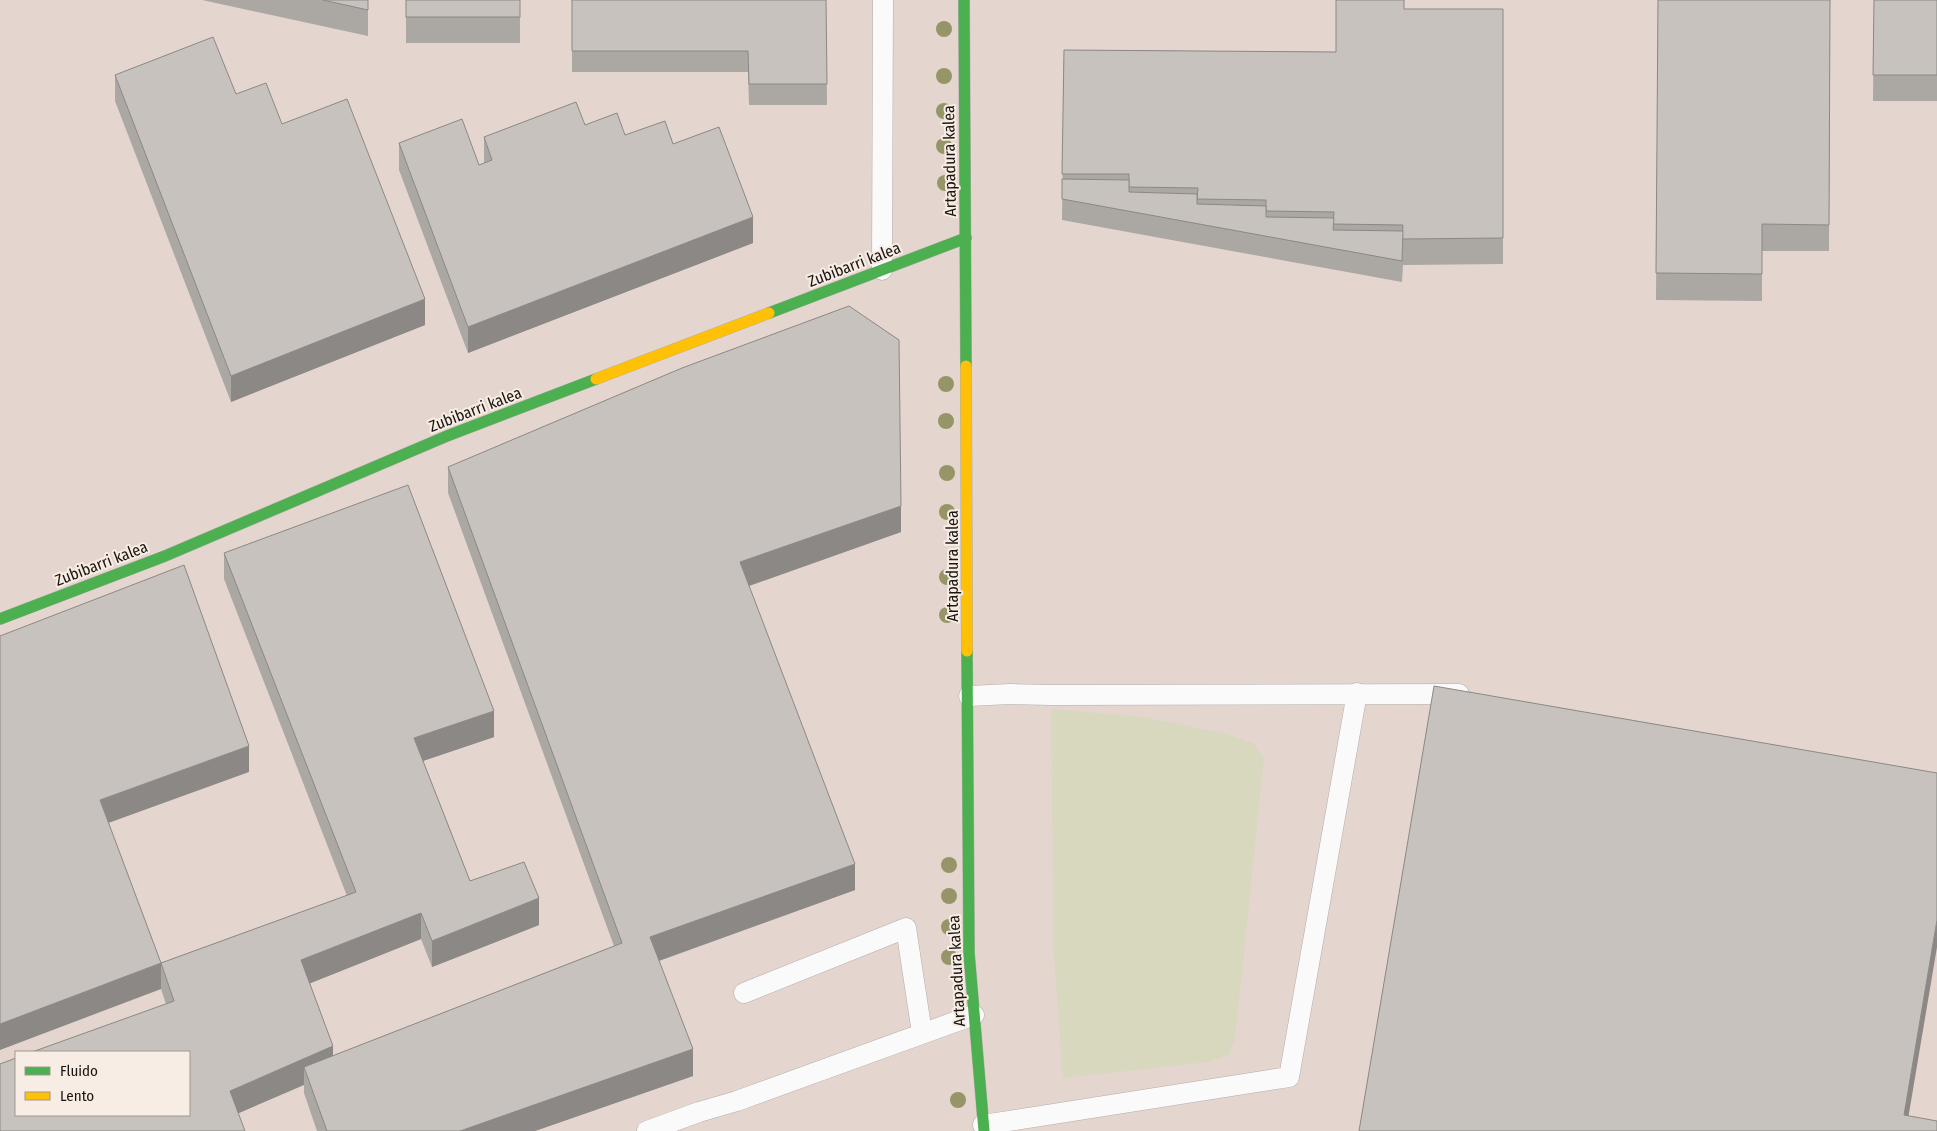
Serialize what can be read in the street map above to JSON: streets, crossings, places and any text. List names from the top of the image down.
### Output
{
  "streets": {
    "street": ["Artapadura kalea", "Zubibarri kalea"]
  },
  "crossings": [
    ["Artapadura kalea", "Zubibarri kalea"]
  ],
  "legend": ["Fluido", "Lento"]
}
